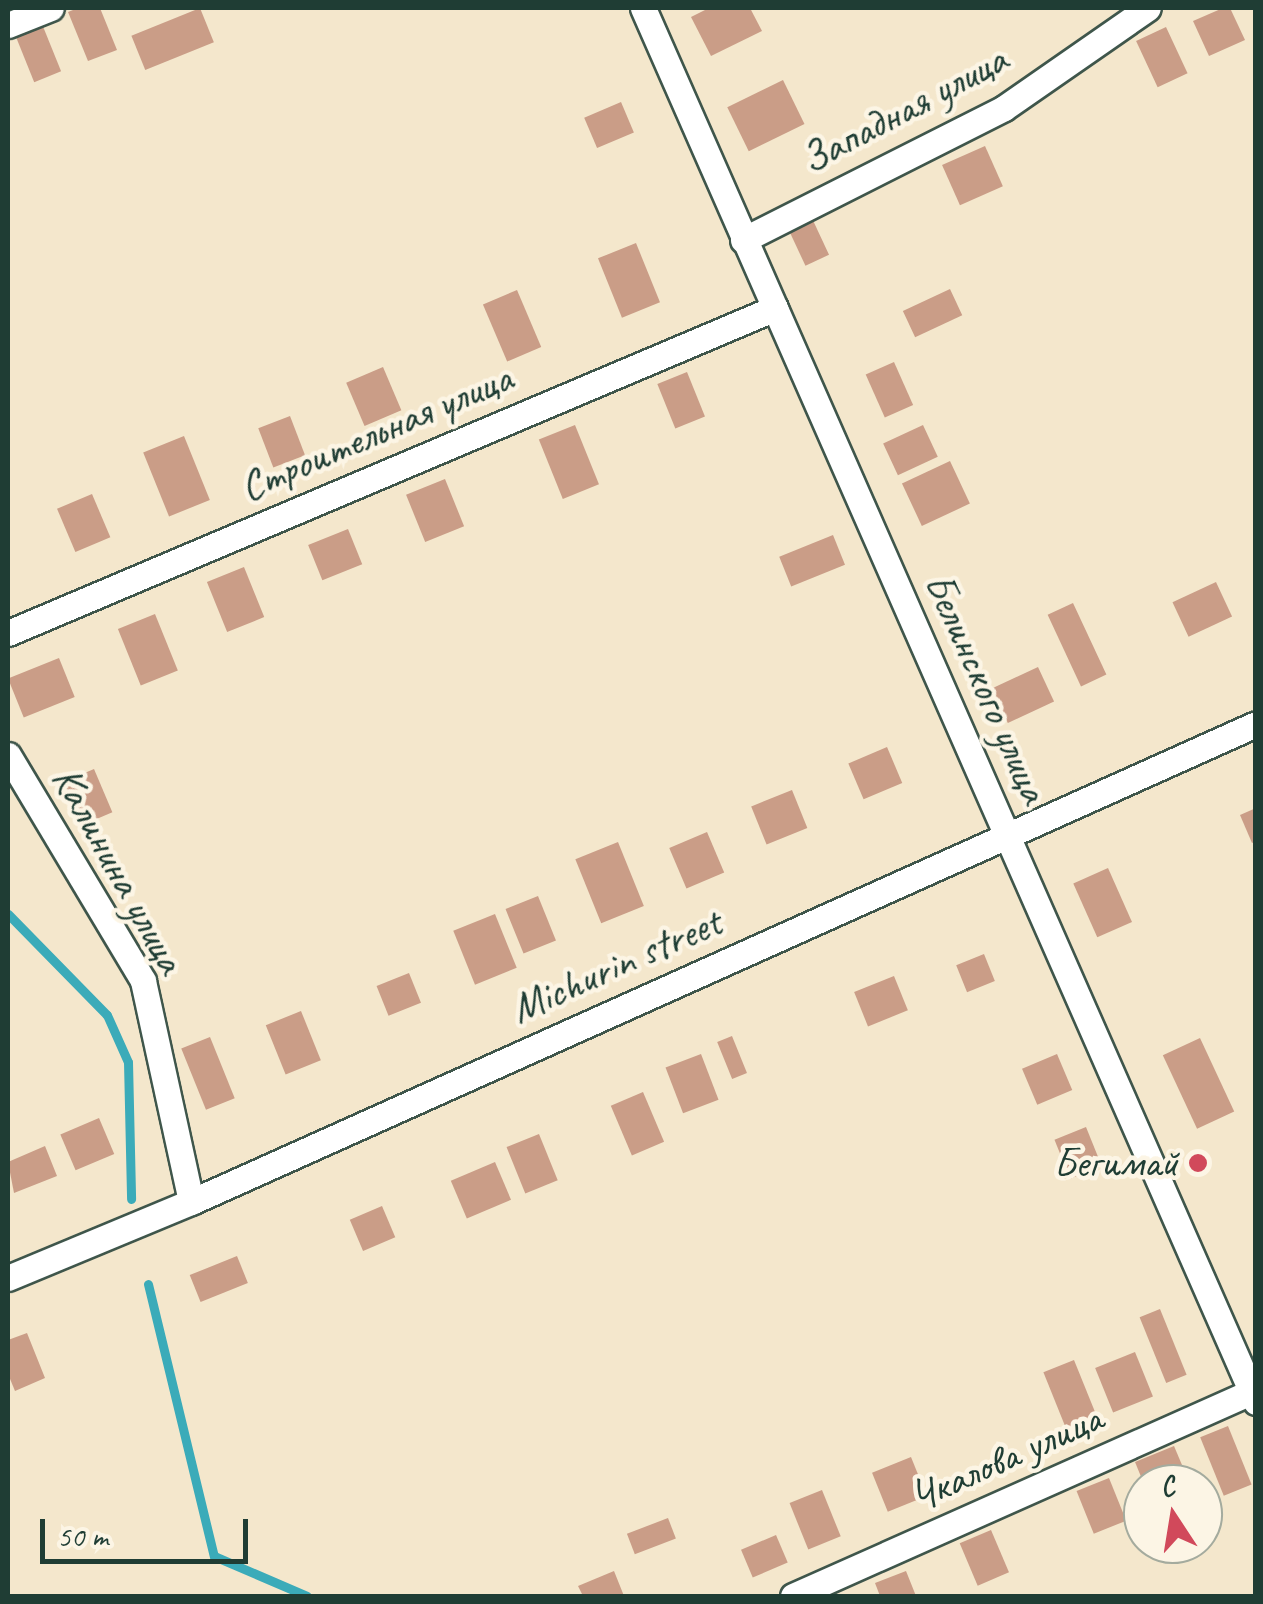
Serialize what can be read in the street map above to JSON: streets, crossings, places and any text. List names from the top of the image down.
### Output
{
  "streets": {
    "street": [
      "Западная улица",
      "Строительная улица",
      "Белинского улица",
      "Калинина улица",
      "Michurin street",
      "Чкалова улица"
    ]
  },
  "crossings": [
    ["Западная улица", "Белинского улица"],
    ["Строительная улица", "Белинского улица"],
    ["Белинского улица", "Michurin street"],
    ["Белинского улица", "Чкалова улица"],
    ["Калинина улица", "Michurin street"]
  ],
  "places": ["Бегимай"],
  "scale_bar": "50 m",
  "north": "top"
}
